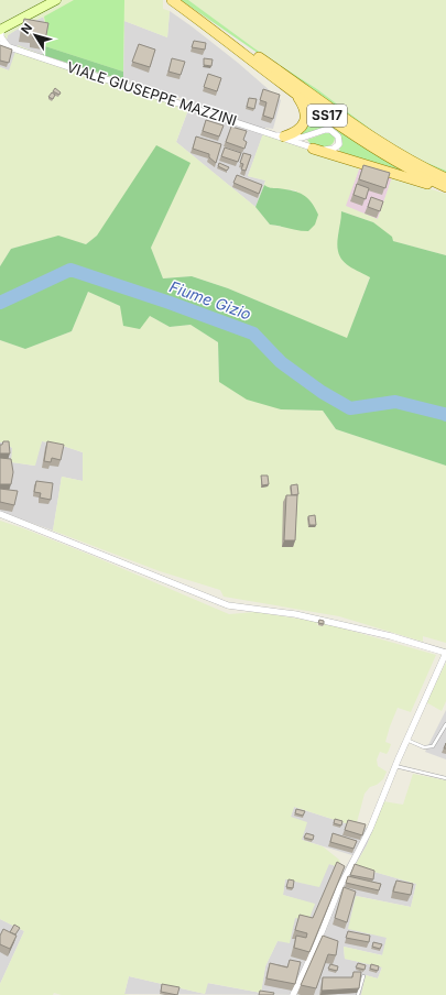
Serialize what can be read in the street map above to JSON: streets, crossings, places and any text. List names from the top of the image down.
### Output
{
  "streets": {
    "main road": ["SS17"],
    "street": ["VIALE GIUSEPPE MAZZINI"]
  },
  "water": ["Fiume Gizio"],
  "north": "top left"
}
